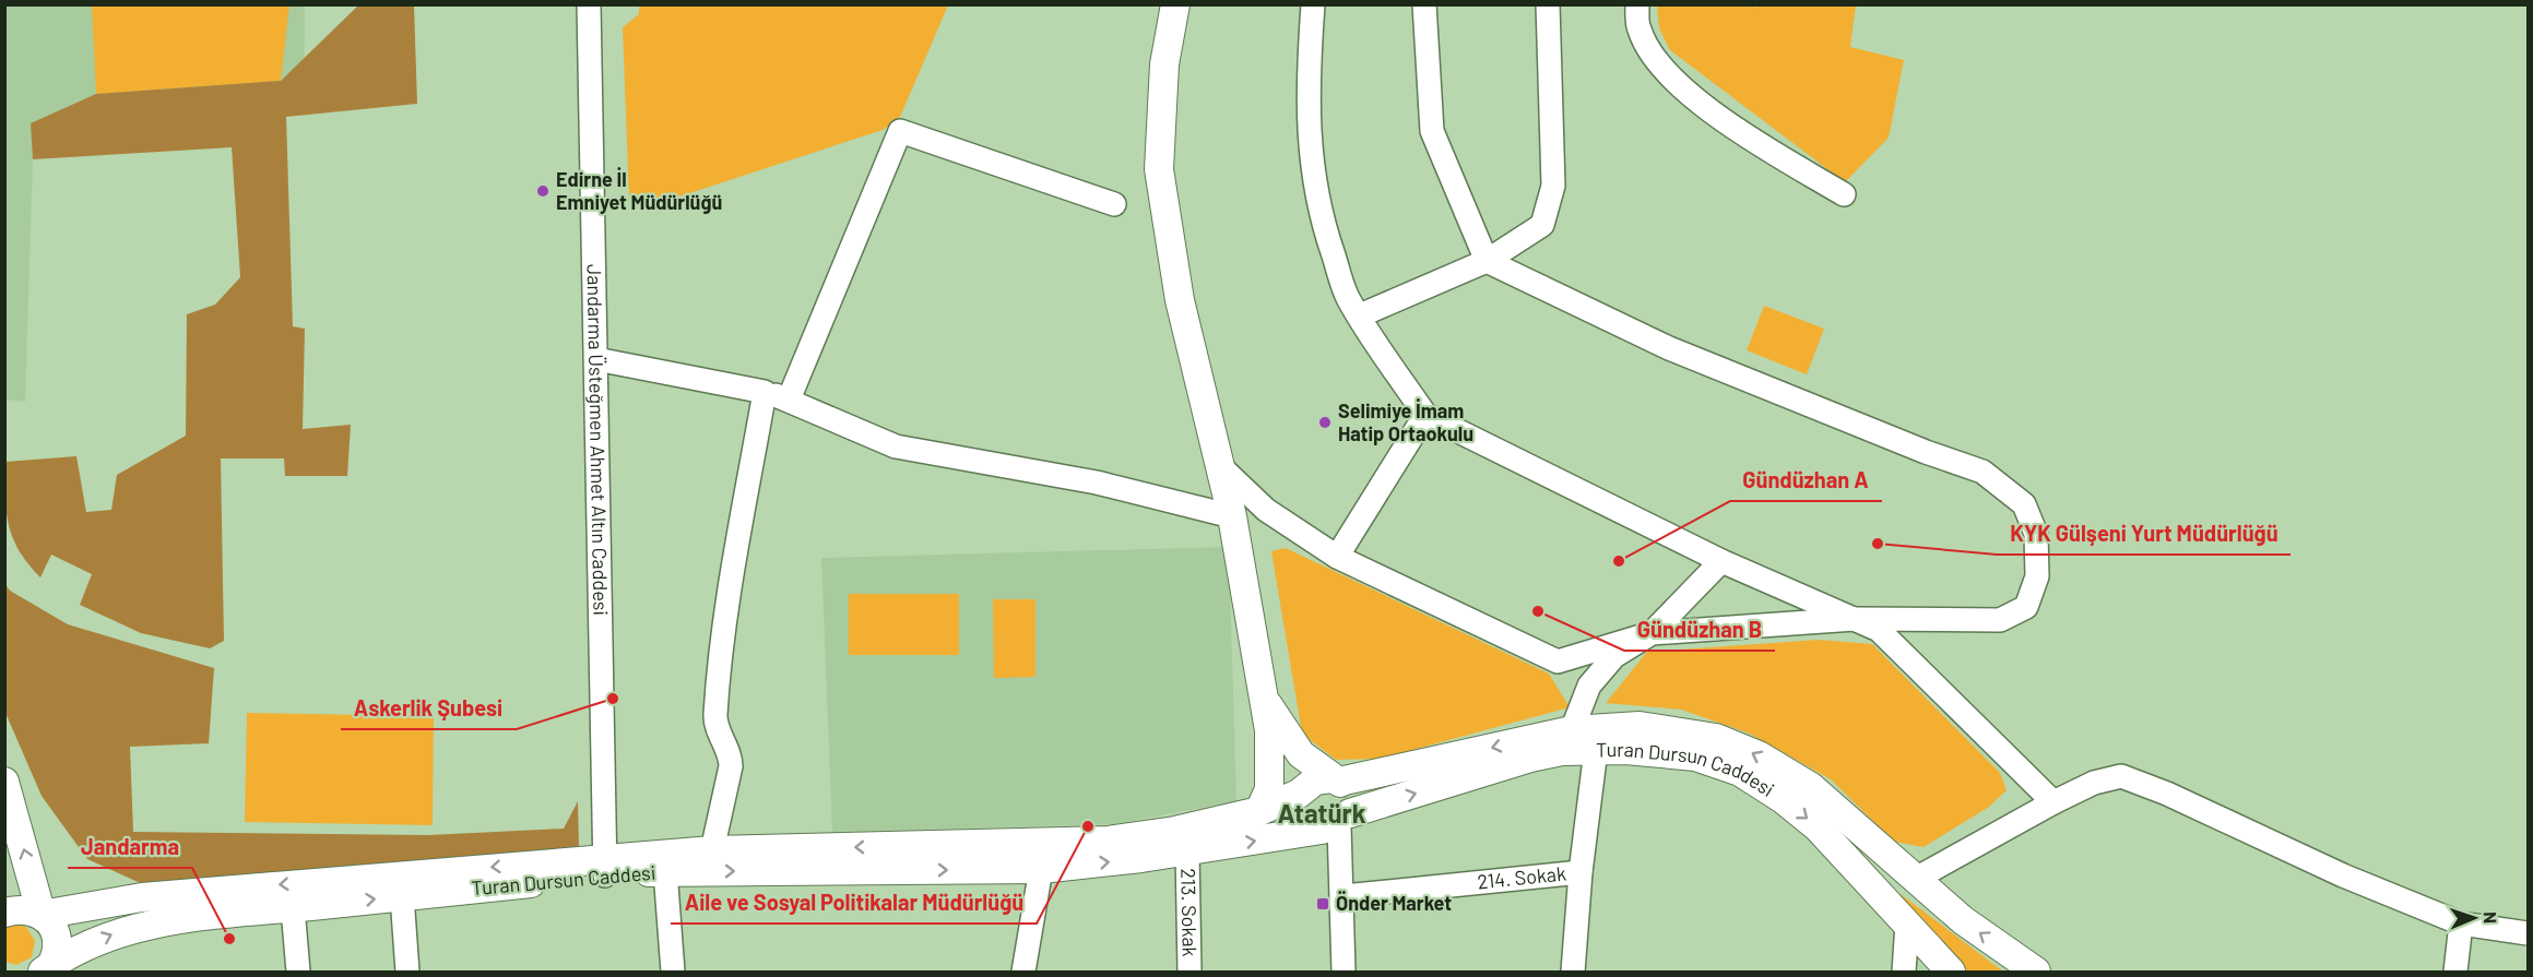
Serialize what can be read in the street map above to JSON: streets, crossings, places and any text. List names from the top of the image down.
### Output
{
  "streets": {
    "main road": ["Turan Dursun Caddesi"],
    "street": ["Jandarma Üsteğmen Ahmet Altın Caddesi", "214. Sokak", "213. Sokak"]
  },
  "crossings": [
    ["Jandarma Üsteğmen Ahmet Altın Caddesi", "Turan Dursun Caddesi"],
    ["Turan Dursun Caddesi", "213. Sokak"]
  ],
  "districts": ["Atatürk"],
  "places": {
    "other": [
      "Edirne İl Emniyet Müdürlüğü",
      "Selimiye İmam Hatip Ortaokulu",
      "KYK Gülşeni Yurt Müdürlüğü",
      "Gündüzhan A",
      "Gündüzhan B",
      "Askerlik Şubesi",
      "Aile ve Sosyal Politikalar Müdürlüğü",
      "Jandarma"
    ],
    "transit": ["Önder Market"]
  },
  "north": "right"
}
